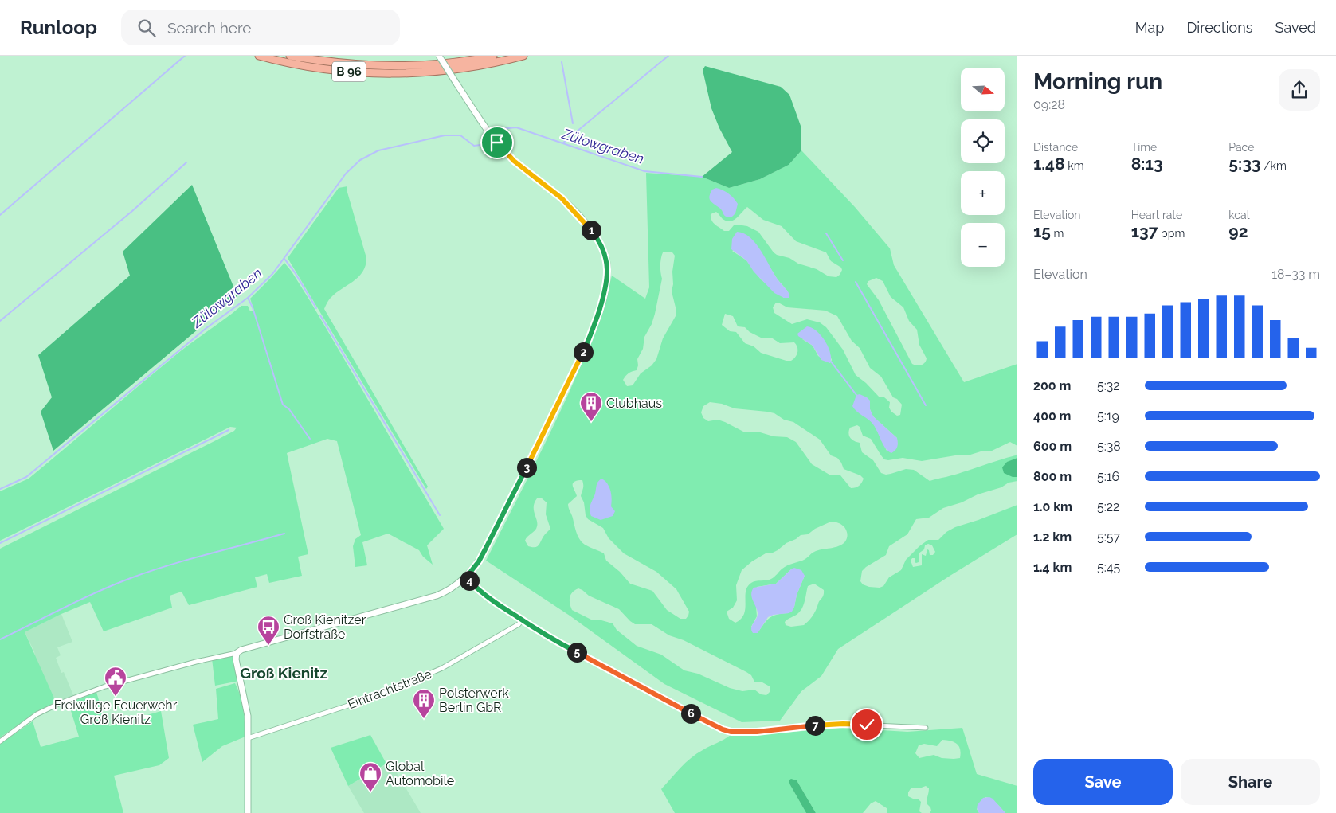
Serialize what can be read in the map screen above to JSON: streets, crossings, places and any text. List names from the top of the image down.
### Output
{
  "streets": {
    "highway": ["B 96"],
    "street": ["Eintrachtstraße"]
  },
  "districts": ["Groß Kienitz"],
  "water": ["Zülowgraben"],
  "places": {
    "building": ["Clubhaus", "Polsterwerk Berlin GbR"],
    "bus stop": ["Groß Kienitzer Dorfstraße"],
    "public building": ["Freiwilige Feuerwehr Groß Kienitz"],
    "shop": ["Global Automobile"]
  },
  "north": "right",
  "page": {
    "header": "Runloop",
    "search": "Search here",
    "nav": ["Map", "Directions", "Saved"],
    "heading": ["Morning run", "09:28"],
    "map_buttons": ["+", "−"],
    "stats": [
      ["Distance", "1.48 km"],
      ["Time", "8:13"],
      ["Pace", "5:33 /km"],
      ["Elevation", "15 m"],
      ["Heart rate", "137 bpm"],
      ["kcal", "92"]
    ],
    "pins": [
      "1",
      "2",
      "3",
      "4",
      "5",
      "6",
      "7"
    ],
    "chart": ["Elevation", "18–33 m"],
    "list": [
      {
        "name": "200 m",
        "note": "5:32"
      },
      {
        "name": "400 m",
        "note": "5:19"
      },
      {
        "name": "600 m",
        "note": "5:38"
      },
      {
        "name": "800 m",
        "note": "5:16"
      },
      {
        "name": "1.0 km",
        "note": "5:22"
      },
      {
        "name": "1.2 km",
        "note": "5:57"
      },
      {
        "name": "1.4 km",
        "note": "5:45"
      }
    ],
    "buttons": ["Save", "Share"]
  }
}
